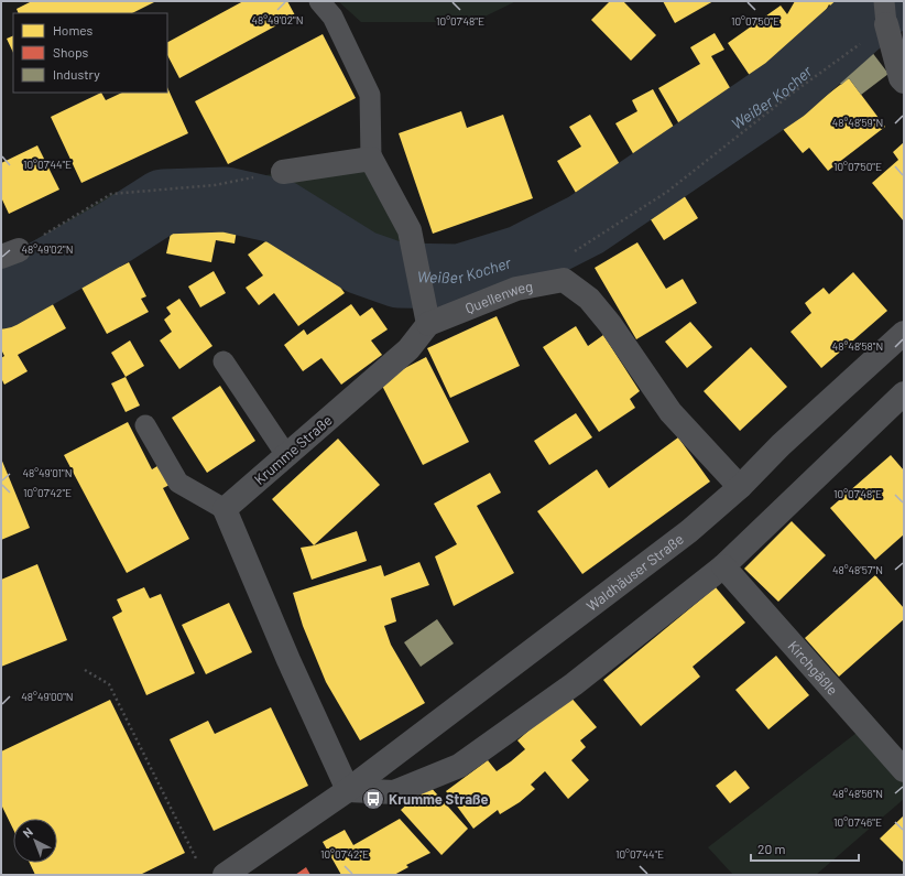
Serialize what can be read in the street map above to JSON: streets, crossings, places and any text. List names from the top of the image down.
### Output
{
  "streets": {
    "street": [
      "Quellenweg",
      "Krumme Straße",
      "Waldhäuser Straße",
      "Kirchgäßle"
    ]
  },
  "crossings": [
    ["Quellenweg", "Krumme Straße"],
    ["Quellenweg", "Waldhäuser Straße"]
  ],
  "water": ["Weißer Kocher"],
  "places": {
    "bus stop": ["Krumme Straße"]
  },
  "legend": ["Homes", "Shops", "Industry"],
  "scale_bar": "20 m",
  "north": "top left",
  "coordinates": [
    "48°49'02\"N",
    "10°07'48\"E",
    "10°07'50\"E",
    "48°48'59\"N",
    "10°07'44\"E",
    "48°48'58\"N",
    "48°49'01\"N",
    "10°07'42\"E",
    "48°48'57\"N",
    "48°49'00\"N",
    "48°48'56\"N",
    "10°07'46\"E"
  ]
}
